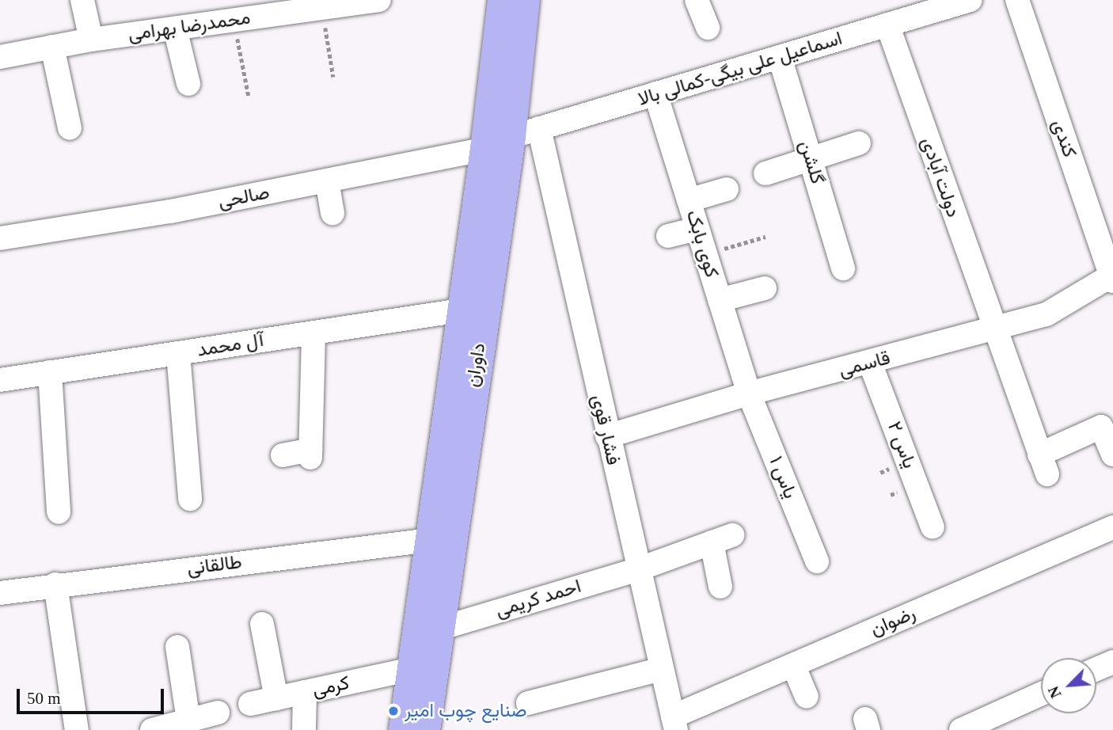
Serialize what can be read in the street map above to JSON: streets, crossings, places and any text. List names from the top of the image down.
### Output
{
  "streets": {
    "main road": ["داوران"],
    "street": [
      "محمدرضا بهرامی",
      "اسماعیل علی بیگی-کمالی بالا",
      "کندی",
      "گلشن",
      "دولت آبادی",
      "صالحی",
      "کوی بابک",
      "آل محمد",
      "قاسمی",
      "فشار قوی",
      "یاس ۲",
      "یاس ۱",
      "طالقانی",
      "احمد کریمی",
      "رضوان",
      "کرمی"
    ]
  },
  "crossings": [
    ["اسماعیل علی بیگی-کمالی بالا", "گلشن"],
    ["اسماعیل علی بیگی-کمالی بالا", "دولت آبادی"],
    ["اسماعیل علی بیگی-کمالی بالا", "صالحی"],
    ["اسماعیل علی بیگی-کمالی بالا", "کوی بابک"],
    ["اسماعیل علی بیگی-کمالی بالا", "داوران"],
    ["اسماعیل علی بیگی-کمالی بالا", "فشار قوی"],
    ["کندی", "قاسمی"],
    ["دولت آبادی", "قاسمی"],
    ["صالحی", "داوران"],
    ["کوی بابک", "قاسمی"],
    ["کوی بابک", "یاس ۱"],
    ["آل محمد", "داوران"],
    ["قاسمی", "فشار قوی"],
    ["قاسمی", "یاس ۲"],
    ["قاسمی", "یاس ۱"],
    ["داوران", "طالقانی"],
    ["داوران", "احمد کریمی"],
    ["داوران", "کرمی"],
    ["فشار قوی", "احمد کریمی"],
    ["فشار قوی", "رضوان"]
  ],
  "places": ["صنایع چوب امیر"],
  "scale_bar": "50 m",
  "north": "bottom left"
}
